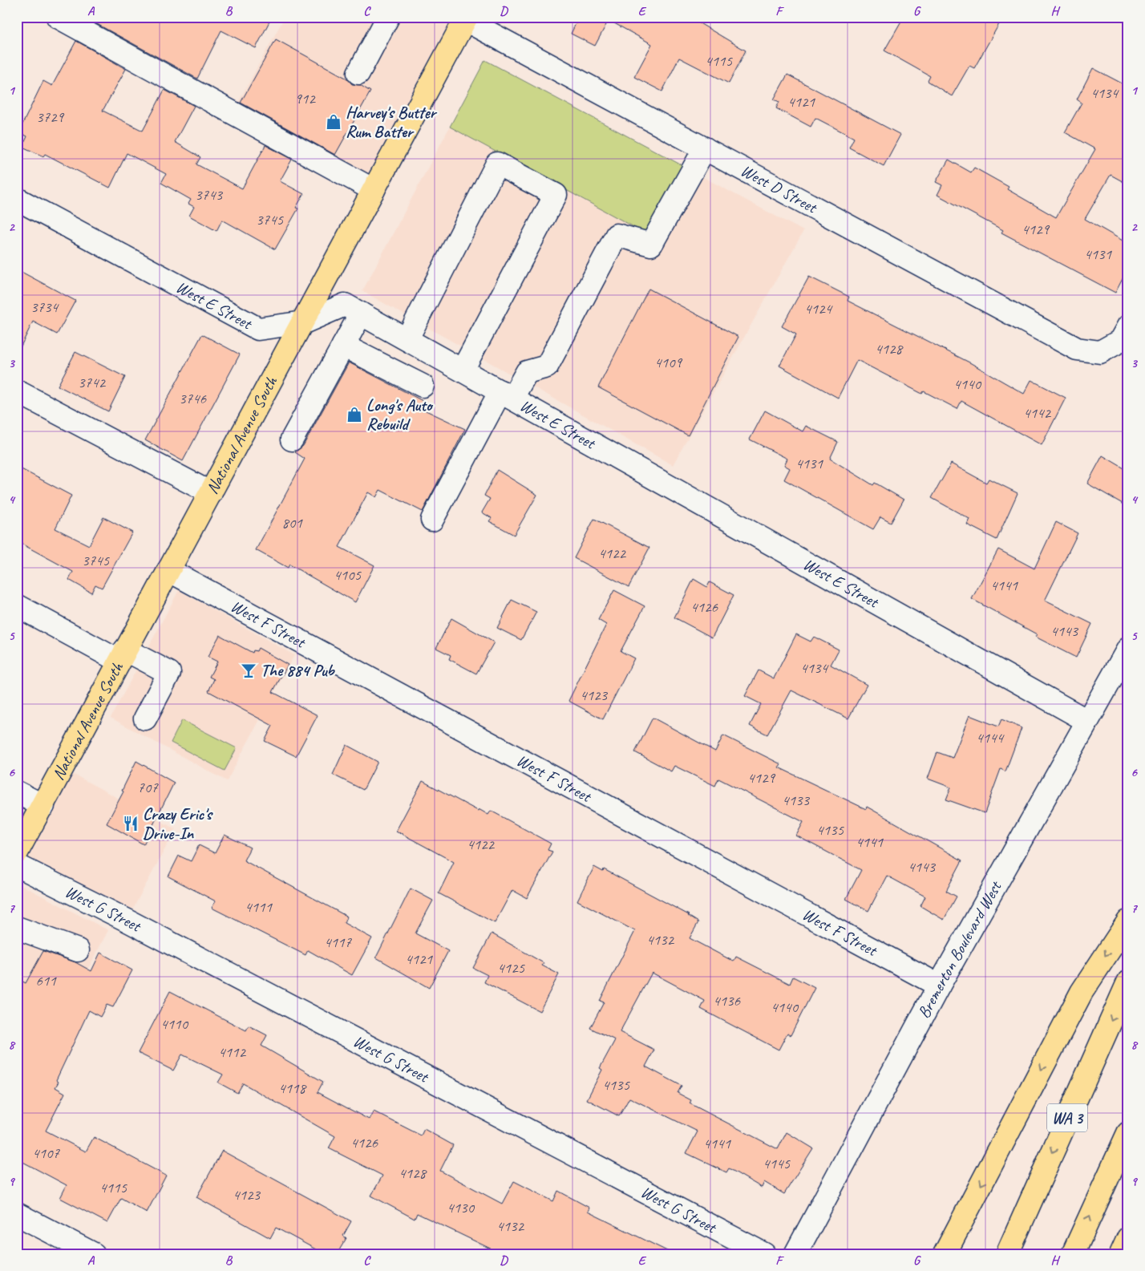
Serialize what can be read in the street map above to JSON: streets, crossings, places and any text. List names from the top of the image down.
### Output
{
  "streets": {
    "main road": ["National Avenue South", "WA 3"],
    "street": [
      "West D Street",
      "West E Street",
      "West F Street",
      "West G Street",
      "Bremerton Boulevard West"
    ]
  },
  "crossings": [
    ["West D Street", "National Avenue South"],
    ["West E Street", "National Avenue South"],
    ["West E Street", "Bremerton Boulevard West"],
    ["National Avenue South", "West F Street"],
    ["West F Street", "Bremerton Boulevard West"]
  ],
  "places": {
    "shop": ["Harvey's Butter Rum Batter", "Long's Auto Rebuild"],
    "bar": ["The 884 Pub"],
    "restaurant": ["Crazy Eric's Drive-In"]
  },
  "house_numbers": [
    "4115",
    "4134",
    "912",
    "4121",
    "3729",
    "3743",
    "3745",
    "4129",
    "4131",
    "3734",
    "4124",
    "4128",
    "4109",
    "3742",
    "4140",
    "3746",
    "4142",
    "4131",
    "801",
    "4122",
    "3745",
    "4105",
    "4141",
    "4126",
    "4143",
    "4134",
    "4123",
    "4144",
    "4129",
    "707",
    "4133",
    "4135",
    "4141",
    "4122",
    "4143",
    "4111",
    "4132",
    "4117",
    "4121",
    "4125",
    "611",
    "4136",
    "4140",
    "4110",
    "4112",
    "4135",
    "4118",
    "4126",
    "4141",
    "4107",
    "4145",
    "4128",
    "4115",
    "4123",
    "4130",
    "4132"
  ],
  "grid": {
    "columns": [
      "A",
      "B",
      "C",
      "D",
      "E",
      "F",
      "G",
      "H"
    ],
    "rows": [
      "1",
      "2",
      "3",
      "4",
      "5",
      "6",
      "7",
      "8",
      "9"
    ]
  }
}
